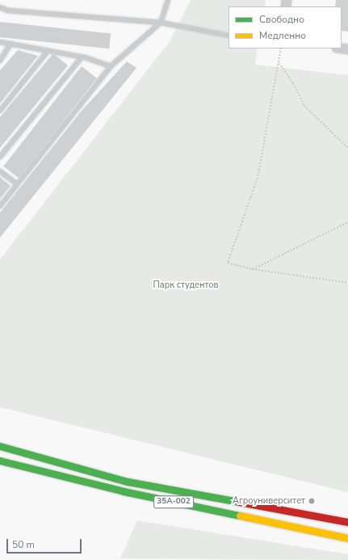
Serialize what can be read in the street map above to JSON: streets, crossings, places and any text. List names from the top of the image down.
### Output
{
  "streets": {
    "main road": ["35А-002"]
  },
  "parks": ["Парк студентов"],
  "places": ["Агроуниверситет"],
  "legend": ["Свободно", "Медленно"],
  "scale_bar": "50 m"
}
